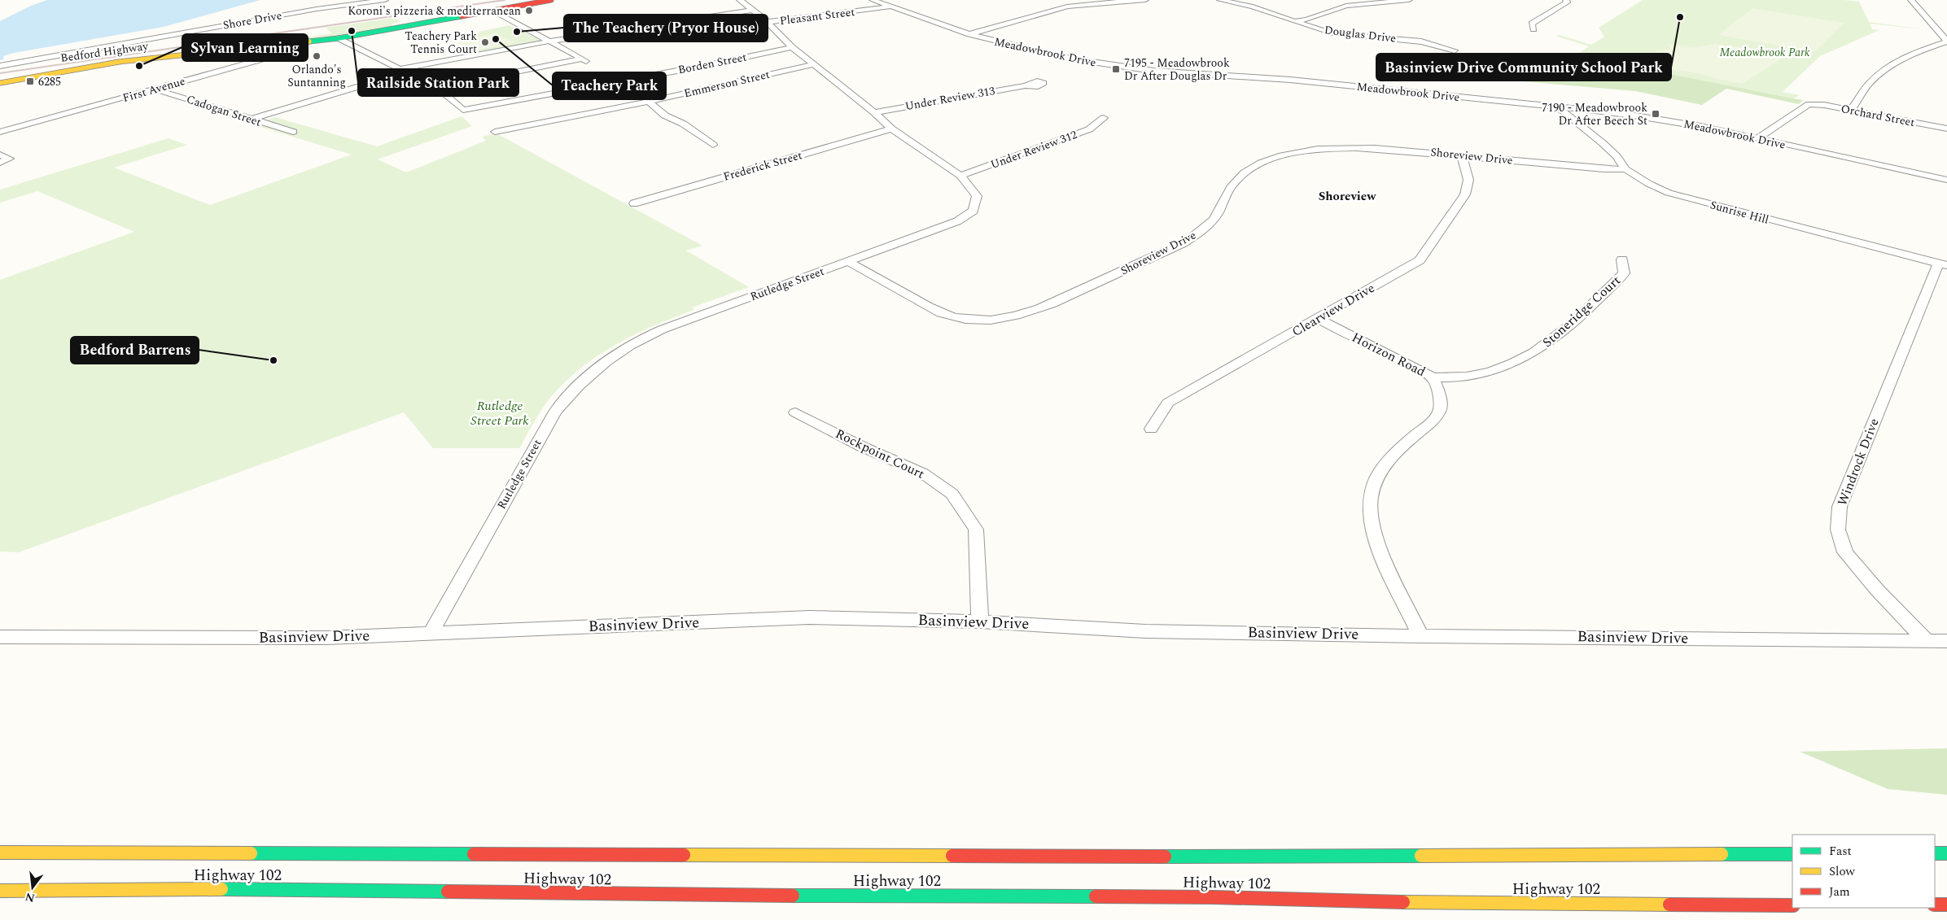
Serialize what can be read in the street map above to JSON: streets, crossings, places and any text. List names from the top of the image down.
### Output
{
  "streets": {
    "main road": ["Bedford Highway", "Highway 102"],
    "street": [
      "Pleasant Street",
      "Shore Drive",
      "Douglas Drive",
      "Meadowbrook Drive",
      "Borden Street",
      "Emmerson Street",
      "First Avenue",
      "Under Review 313",
      "Cadogan Street",
      "Orchard Street",
      "Under Review 312",
      "Shoreview Drive",
      "Frederick Street",
      "Sunrise Hill",
      "Rutledge Street",
      "Clearview Drive",
      "Stoneridge Court",
      "Horizon Road",
      "Rockpoint Court",
      "Windrock Drive",
      "Basinview Drive"
    ]
  },
  "crossings": [
    ["Pleasant Street", "Meadowbrook Drive"],
    ["Pleasant Street", "Rutledge Street"],
    ["Bedford Highway", "First Avenue"],
    ["Meadowbrook Drive", "Orchard Street"],
    ["Meadowbrook Drive", "Sunrise Hill"],
    ["Borden Street", "Rutledge Street"],
    ["Emmerson Street", "Rutledge Street"],
    ["First Avenue", "Cadogan Street"],
    ["Under Review 313", "Rutledge Street"],
    ["Under Review 312", "Rutledge Street"],
    ["Shoreview Drive", "Sunrise Hill"],
    ["Shoreview Drive", "Rutledge Street"],
    ["Shoreview Drive", "Clearview Drive"],
    ["Frederick Street", "Rutledge Street"],
    ["Sunrise Hill", "Windrock Drive"],
    ["Rutledge Street", "Basinview Drive"],
    ["Clearview Drive", "Horizon Road"],
    ["Stoneridge Court", "Horizon Road"],
    ["Horizon Road", "Basinview Drive"],
    ["Rockpoint Court", "Basinview Drive"],
    ["Windrock Drive", "Basinview Drive"]
  ],
  "districts": ["Shoreview"],
  "parks": ["Meadowbrook Park", "Rutledge Street Park"],
  "places": {
    "other": [
      "Koroni's pizzeria & mediterranean",
      "Basinview Drive Community School Park",
      "Railside Station Park",
      "The Teachery (Pryor House)",
      "Teachery Park",
      "Teachery Park Tennis Court",
      "Orlando's Suntanning",
      "Sylvan Learning",
      "Bedford Barrens"
    ],
    "transit": ["7195 - Meadowbrook Dr After Douglas Dr", "6285", "7190 - Meadowbrook Dr After Beech St"]
  },
  "legend": ["Fast", "Slow", "Jam"],
  "north": "bottom"
}
